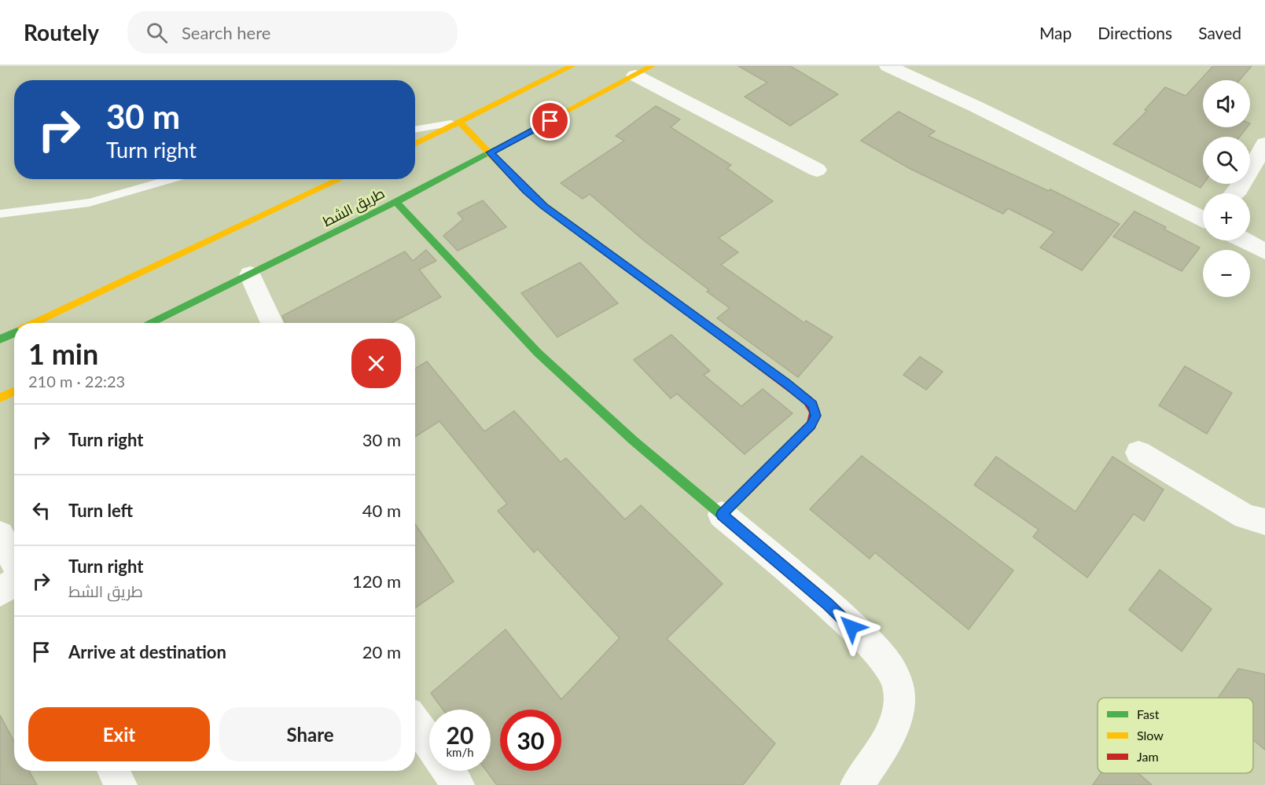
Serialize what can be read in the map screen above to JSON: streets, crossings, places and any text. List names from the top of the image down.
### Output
{
  "streets": {
    "main road": ["طريق الشط"]
  },
  "legend": ["Fast", "Slow", "Jam"],
  "page": {
    "header": "Routely",
    "search": "Search here",
    "nav": ["Map", "Directions", "Saved"],
    "map_buttons": ["+", "−"],
    "turn": ["30 m", "Turn right"],
    "heading": ["1 min", "210 m · 22:23"],
    "list": [
      {
        "name": "Turn right",
        "value": "30 m"
      },
      {
        "name": "Turn left",
        "value": "40 m"
      },
      {
        "name": "Turn right",
        "note": "طريق الشط",
        "value": "120 m"
      },
      {
        "name": "Arrive at destination",
        "value": "20 m"
      }
    ],
    "buttons": ["Exit", "Share"],
    "speed": "20 km/h",
    "limit": "30"
  }
}
